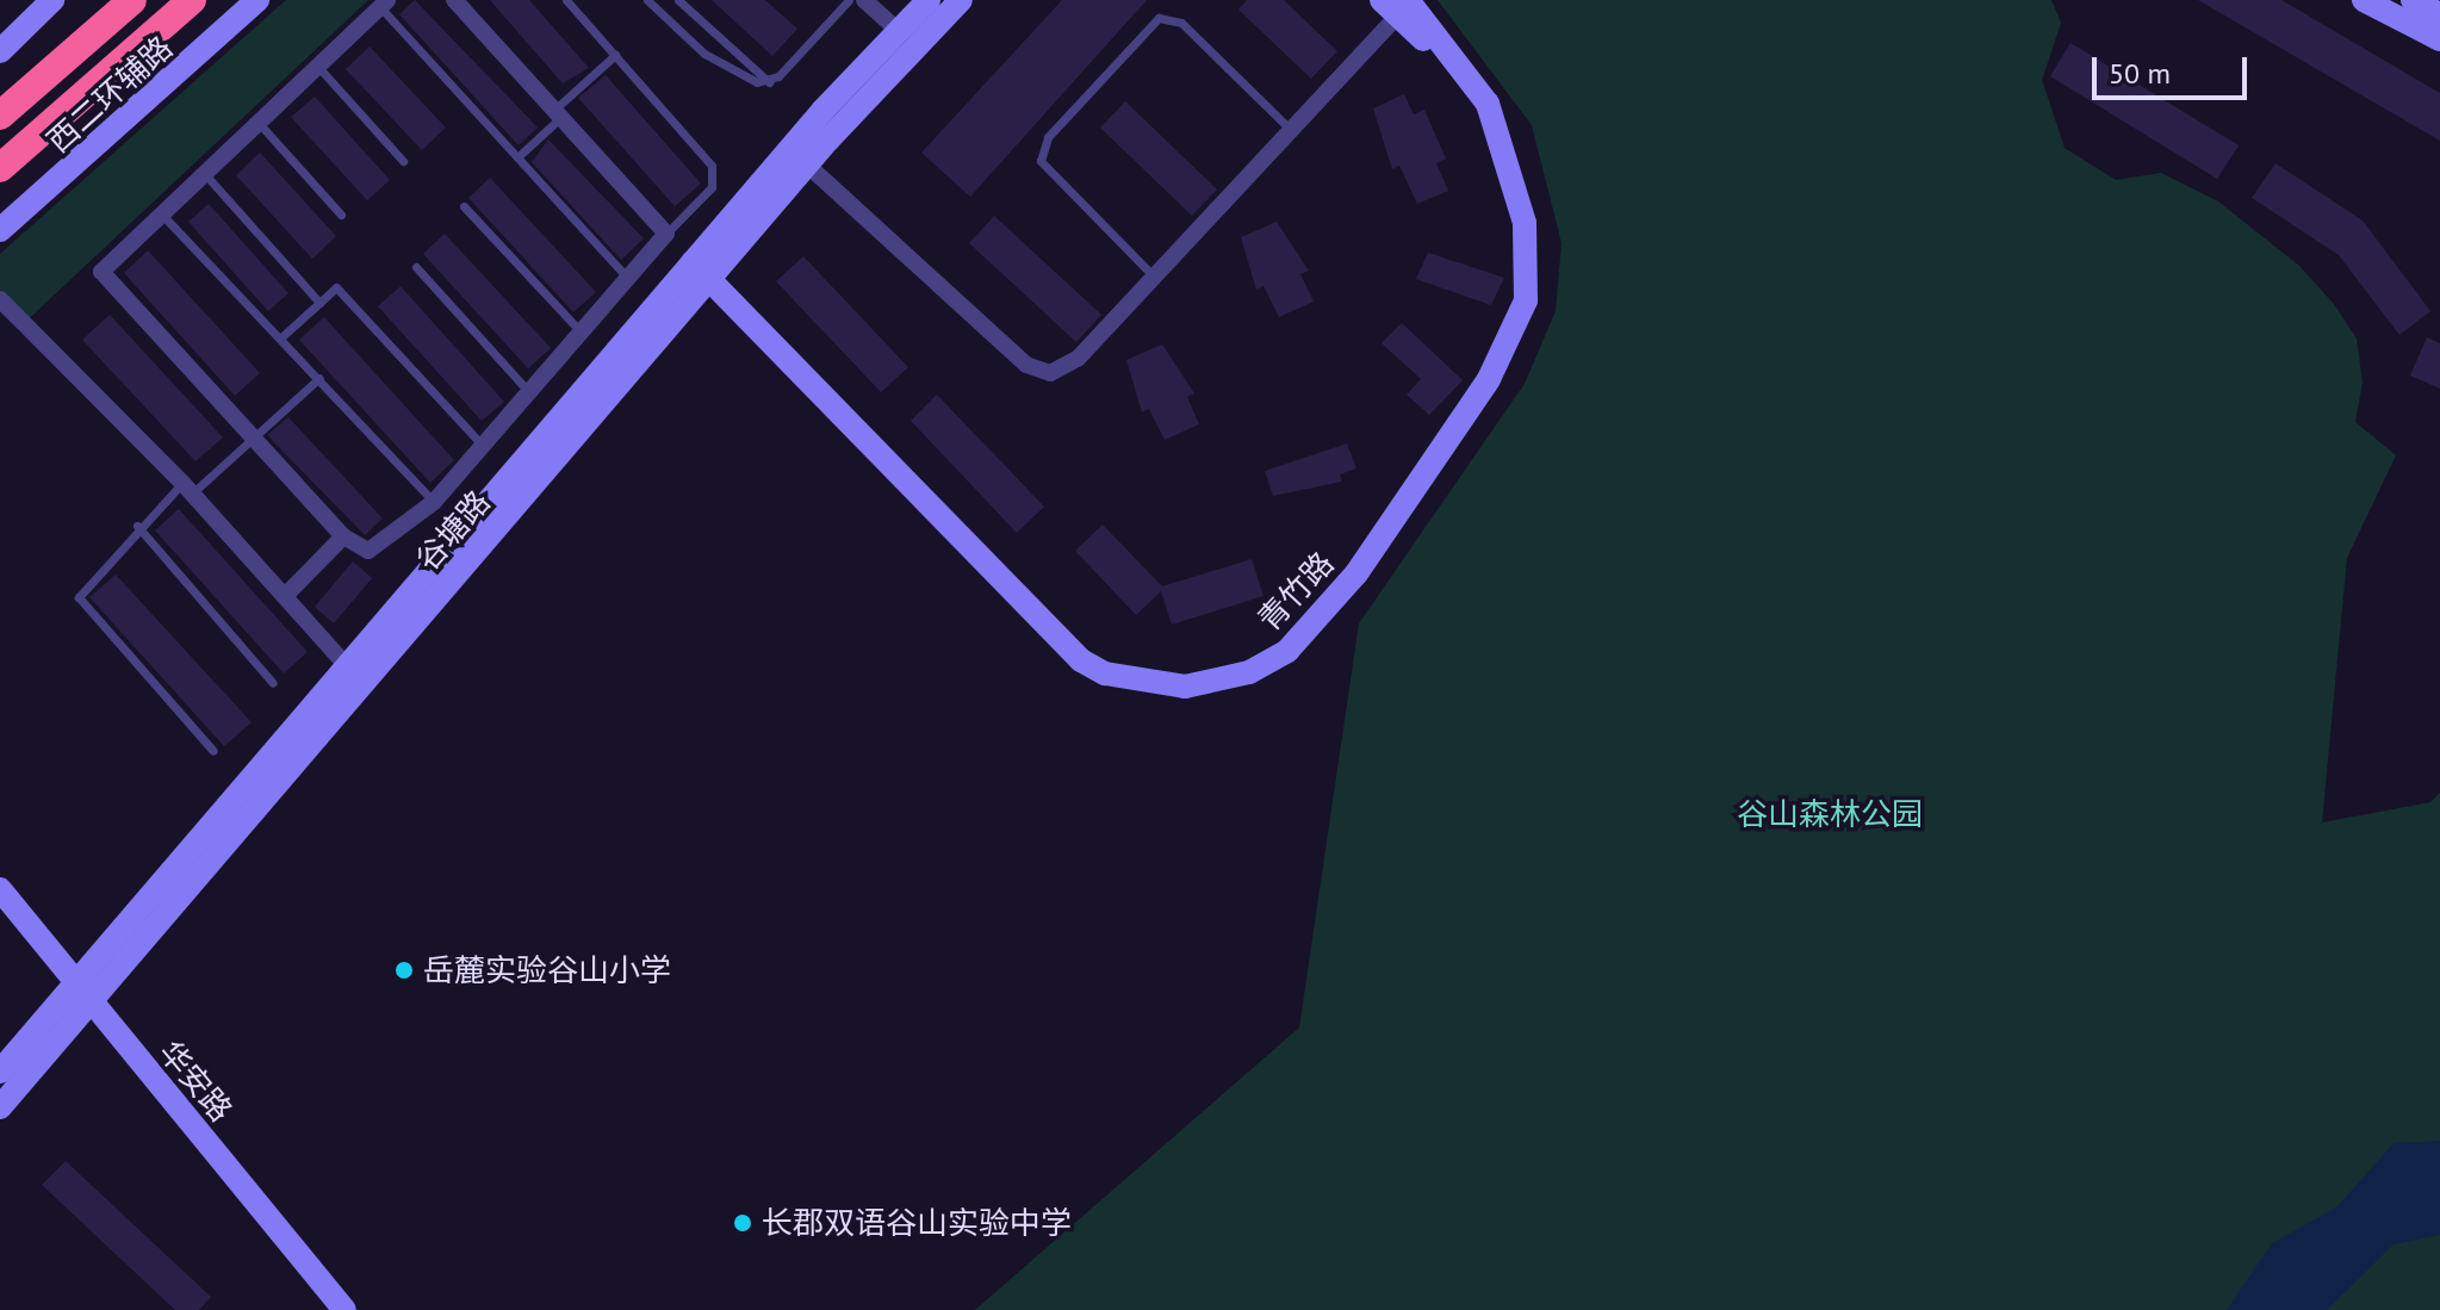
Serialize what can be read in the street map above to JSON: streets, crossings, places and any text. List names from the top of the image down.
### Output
{
  "streets": {
    "main road": [
      "西二环辅路",
      "谷塘路",
      "青竹路",
      "华安路"
    ]
  },
  "crossings": [
    ["谷塘路", "青竹路"],
    ["谷塘路", "华安路"]
  ],
  "parks": ["谷山森林公园"],
  "places": ["岳麓实验谷山小学", "长郡双语谷山实验中学"],
  "scale_bar": "50 m"
}
